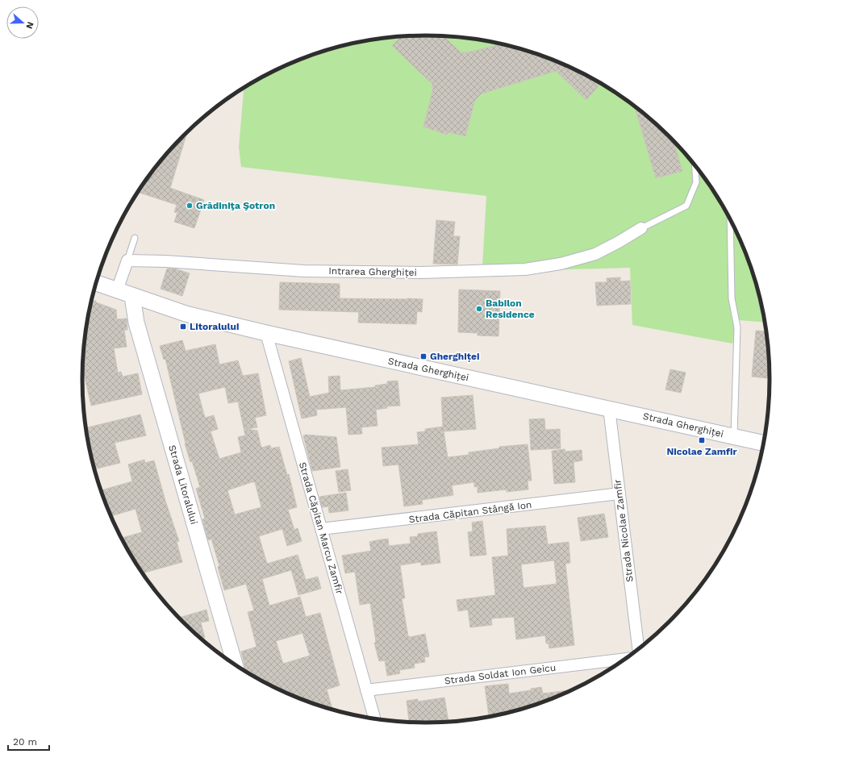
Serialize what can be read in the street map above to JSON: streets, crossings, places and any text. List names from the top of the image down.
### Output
{
  "streets": {
    "main road": ["Strada Gherghiței", "Strada Litoralului"],
    "street": [
      "Intrarea Gherghiței",
      "Strada Căpitan Stângă Ion",
      "Strada Căpitan Marcu Zamfir",
      "Strada Nicolae Zamfir",
      "Strada Soldat Ion Geicu"
    ]
  },
  "crossings": [
    ["Strada Gherghiței", "Strada Litoralului"],
    ["Strada Gherghiței", "Strada Căpitan Marcu Zamfir"],
    ["Strada Gherghiței", "Strada Nicolae Zamfir"],
    ["Strada Căpitan Stângă Ion", "Strada Căpitan Marcu Zamfir"],
    ["Strada Căpitan Stângă Ion", "Strada Nicolae Zamfir"],
    ["Strada Căpitan Marcu Zamfir", "Strada Soldat Ion Geicu"]
  ],
  "places": {
    "other": ["Grădiniţa Şotron", "Babilon Residence"],
    "transit": ["Litoralului", "Gherghiței", "Nicolae Zamfir"]
  },
  "scale_bar": "20 m",
  "north": "right"
}
